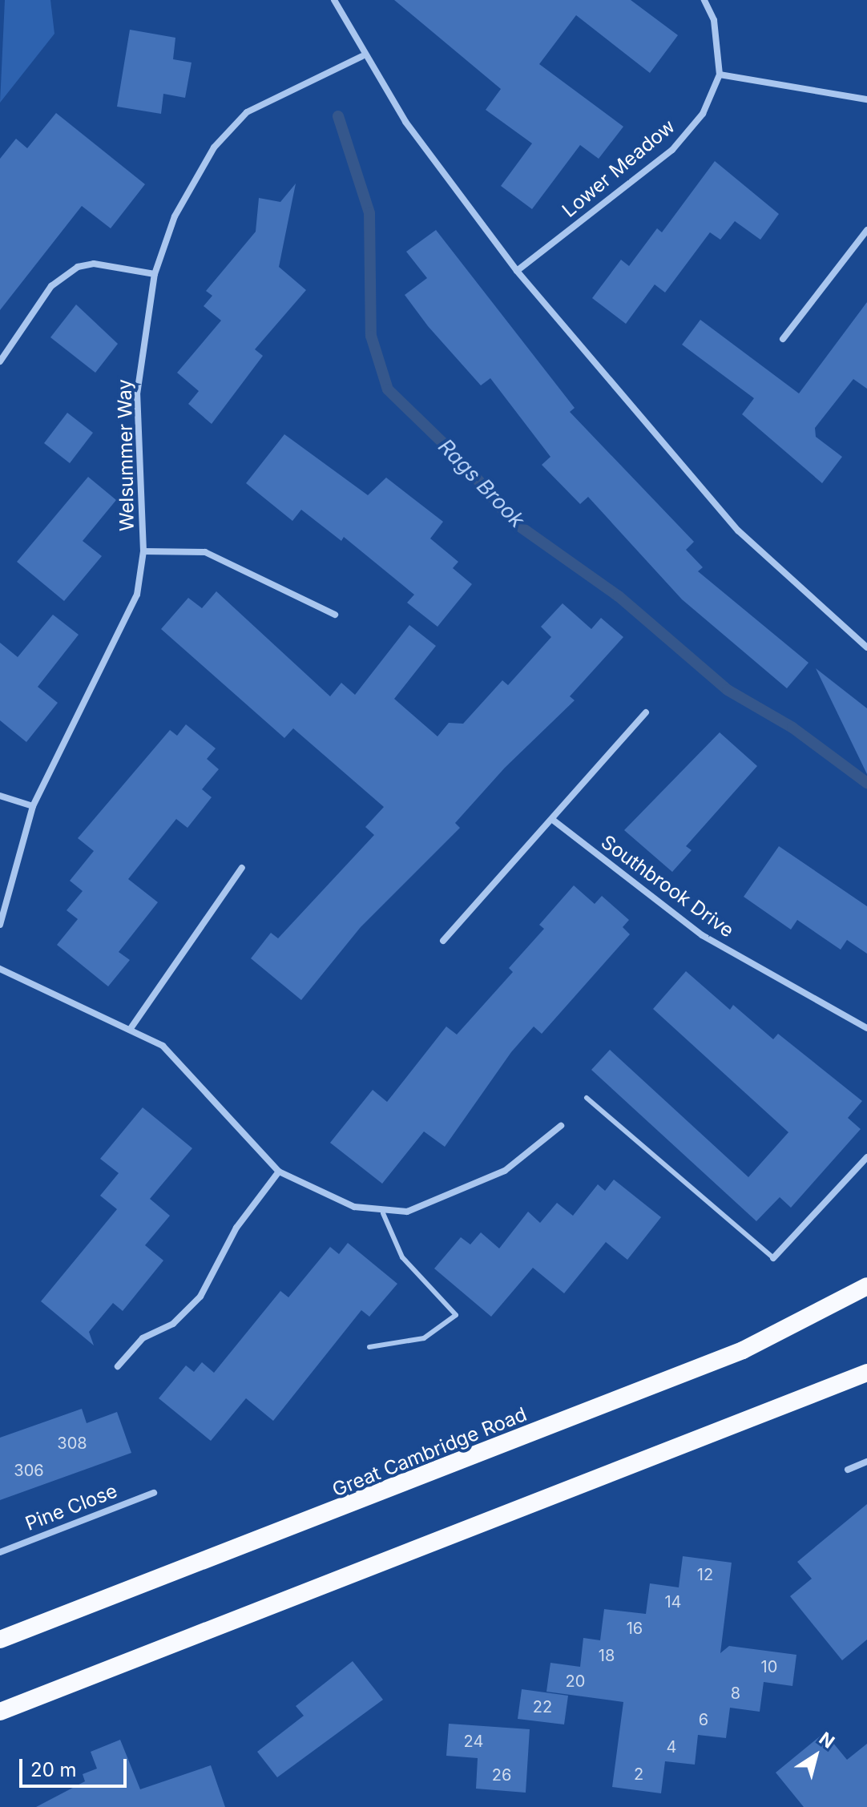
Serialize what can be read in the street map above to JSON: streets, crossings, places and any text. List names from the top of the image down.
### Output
{
  "streets": {
    "highway": ["Great Cambridge Road"],
    "street": [
      "Lower Meadow",
      "Welsummer Way",
      "Southbrook Drive",
      "Pine Close"
    ]
  },
  "water": ["Rags Brook"],
  "house_numbers": [
    "308",
    "306",
    "12",
    "14",
    "16",
    "18",
    "10",
    "20",
    "8",
    "22",
    "6",
    "24",
    "4",
    "2",
    "26"
  ],
  "scale_bar": "20 m",
  "north": "top right"
}
